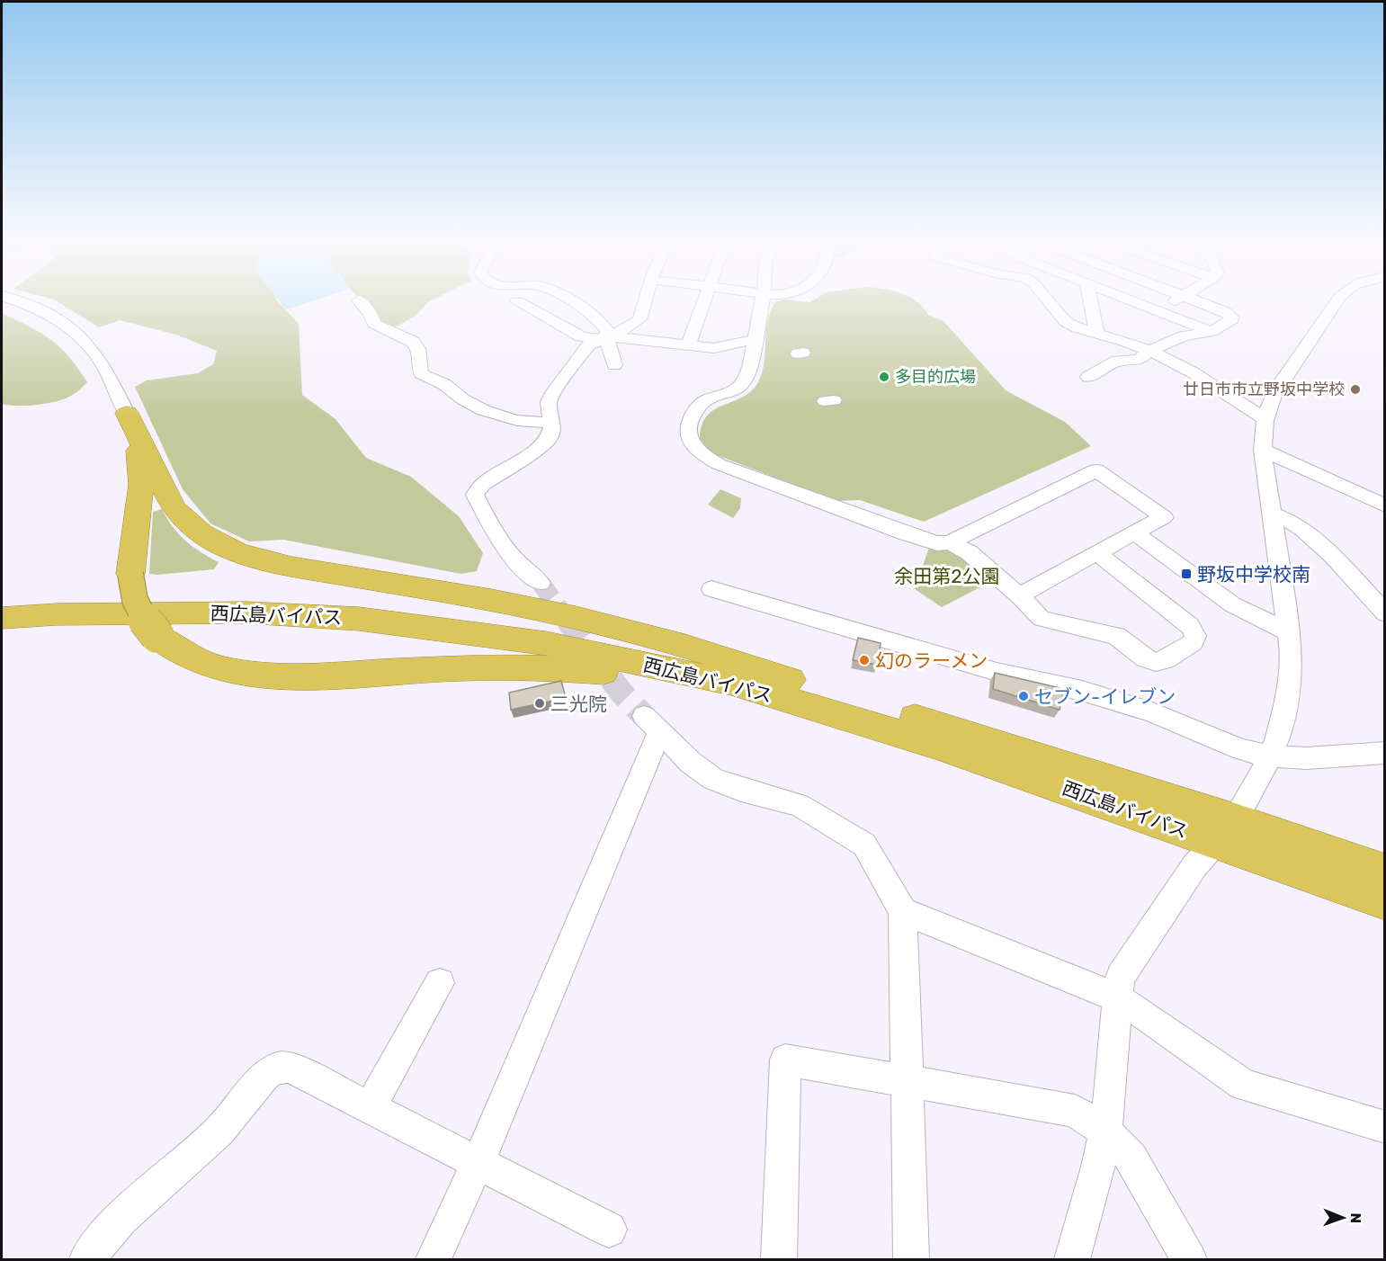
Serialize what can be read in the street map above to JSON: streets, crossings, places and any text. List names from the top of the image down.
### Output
{
  "streets": {
    "highway": ["西広島バイパス"]
  },
  "parks": ["余田第2公園"],
  "places": {
    "other": [
      "多目的広場",
      "廿日市市立野坂中学校",
      "幻のラーメン",
      "セブン-イレブン",
      "三光院"
    ],
    "transit": ["野坂中学校南"]
  },
  "north": "right"
}
